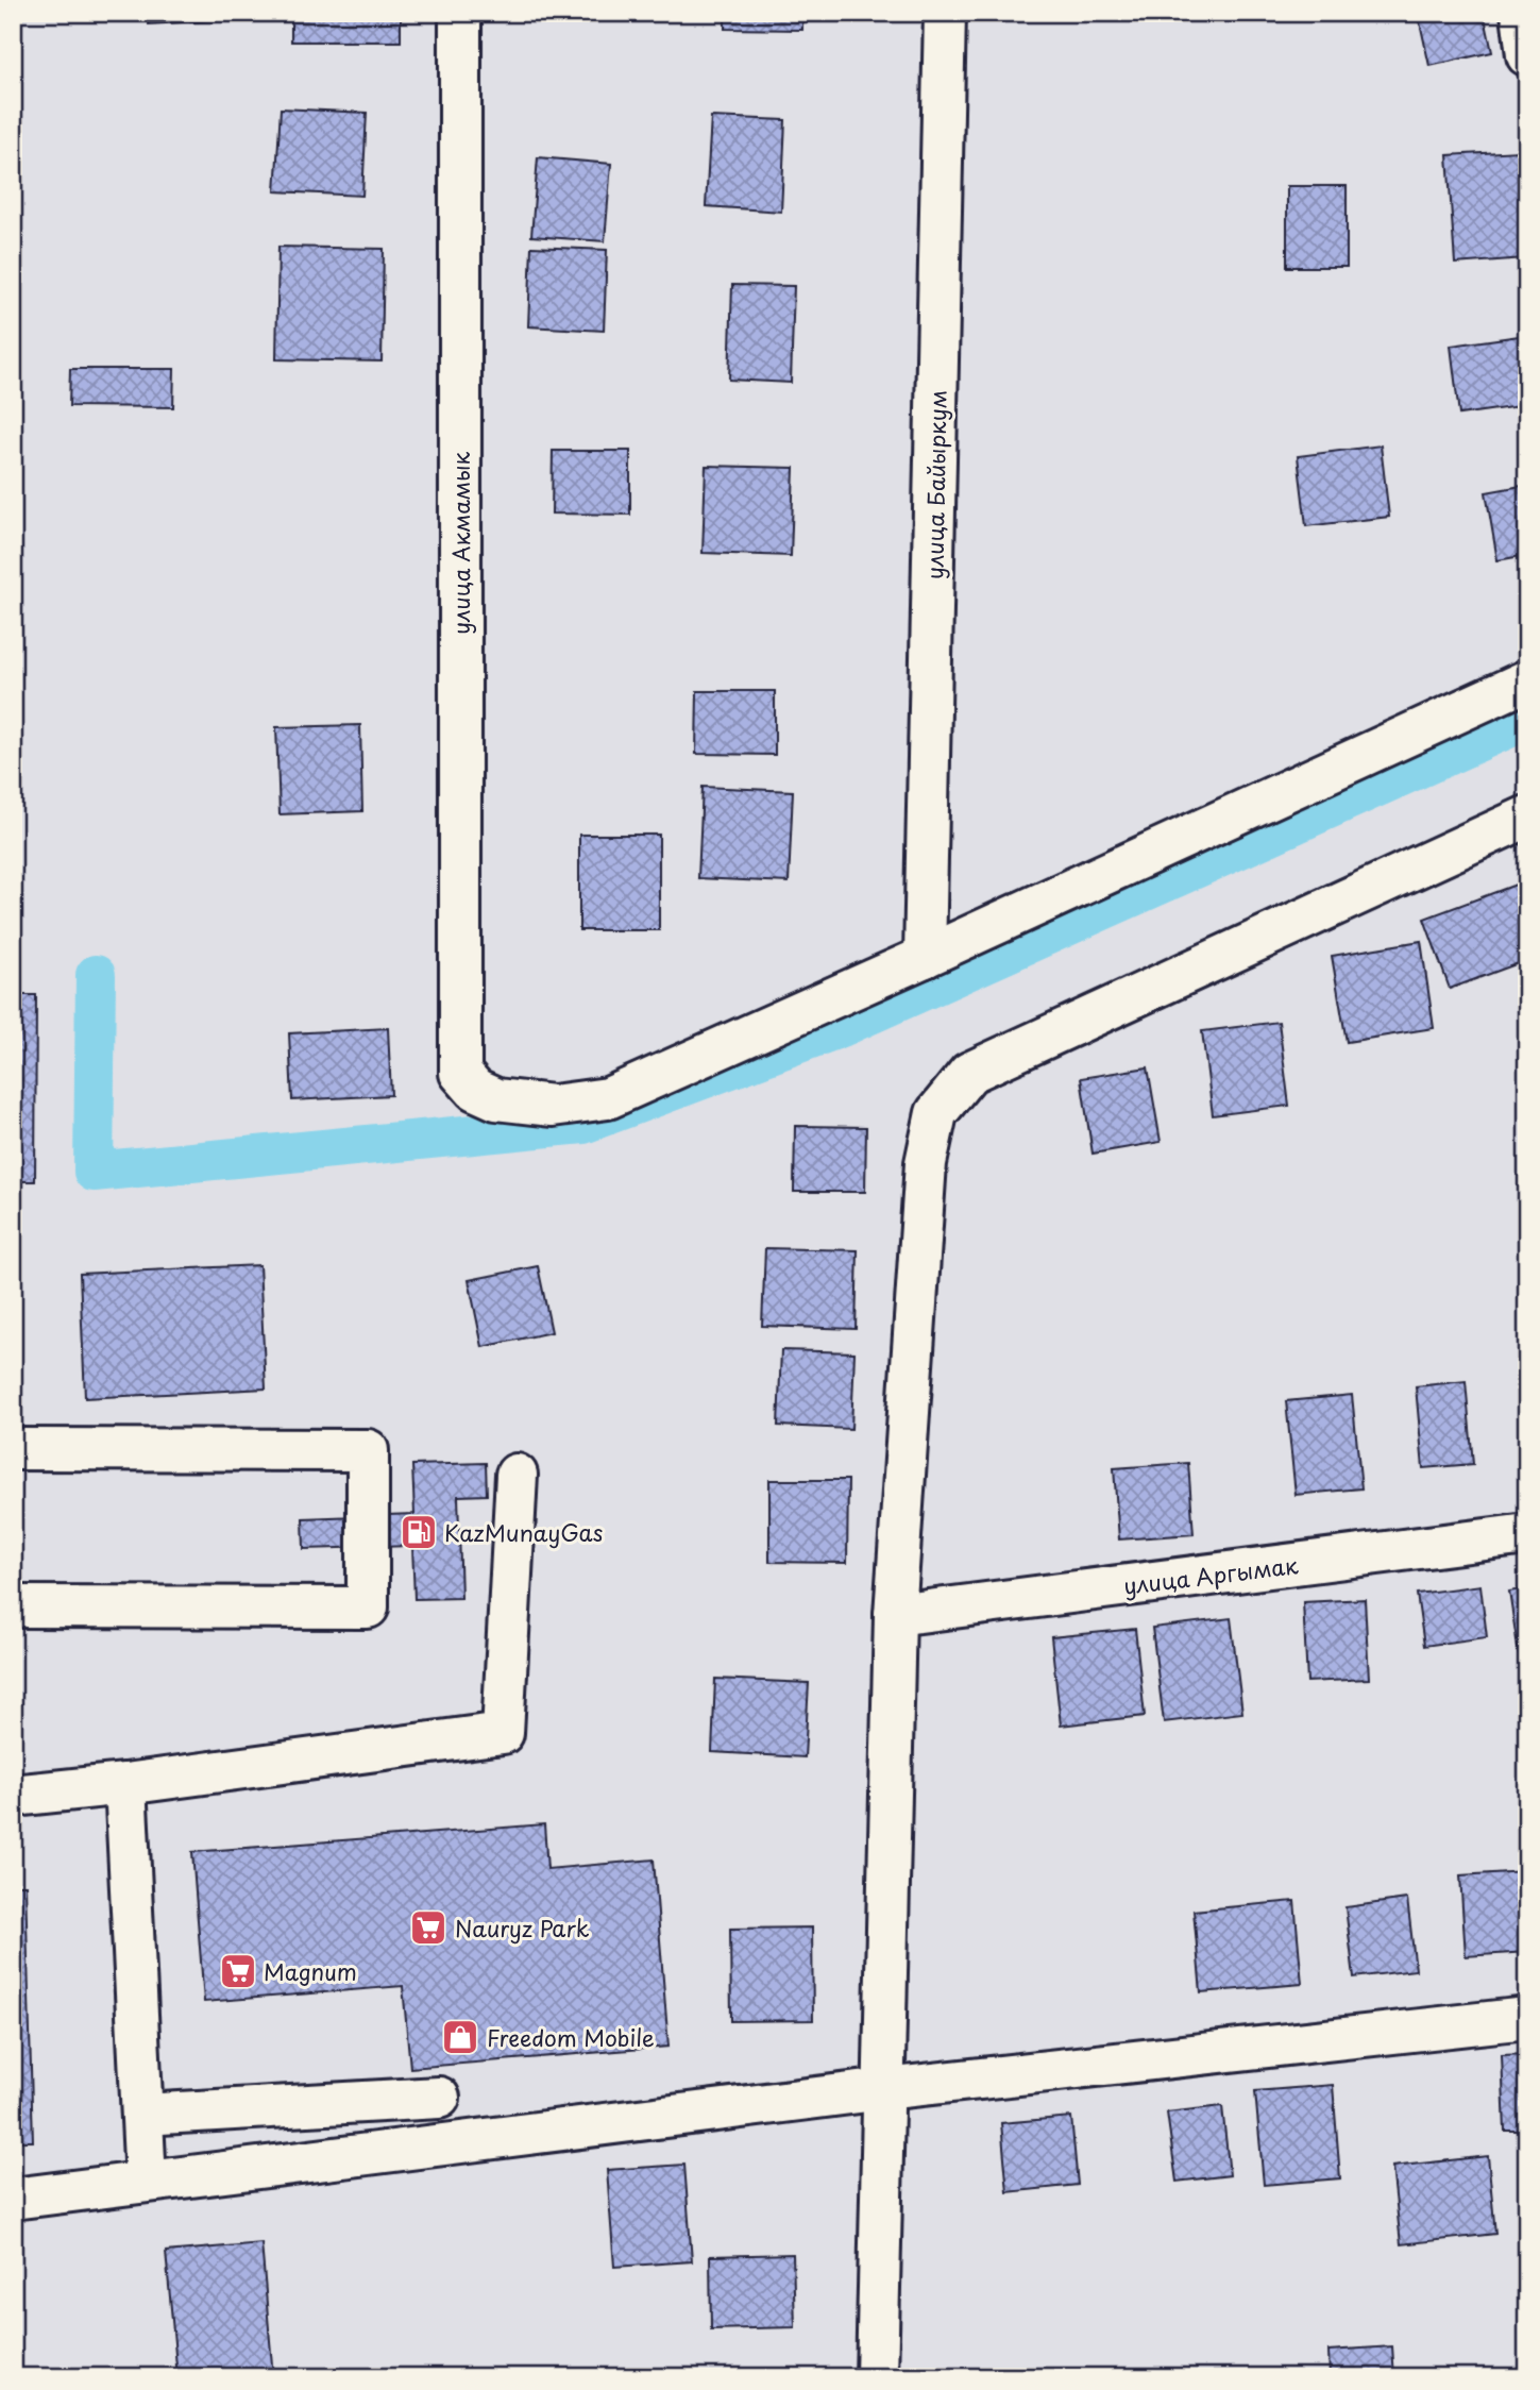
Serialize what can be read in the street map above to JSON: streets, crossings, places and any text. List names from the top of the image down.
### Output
{
  "streets": {
    "street": ["улица Байыркум", "улица Акмамык", "улица Аргымак"]
  },
  "crossings": [
    ["улица Байыркум", "улица Акмамык"]
  ],
  "places": {
    "fuel station": ["KazMunayGas"],
    "supermarket": ["Nauryz Park", "Magnum"],
    "shop": ["Freedom Mobile"]
  }
}
